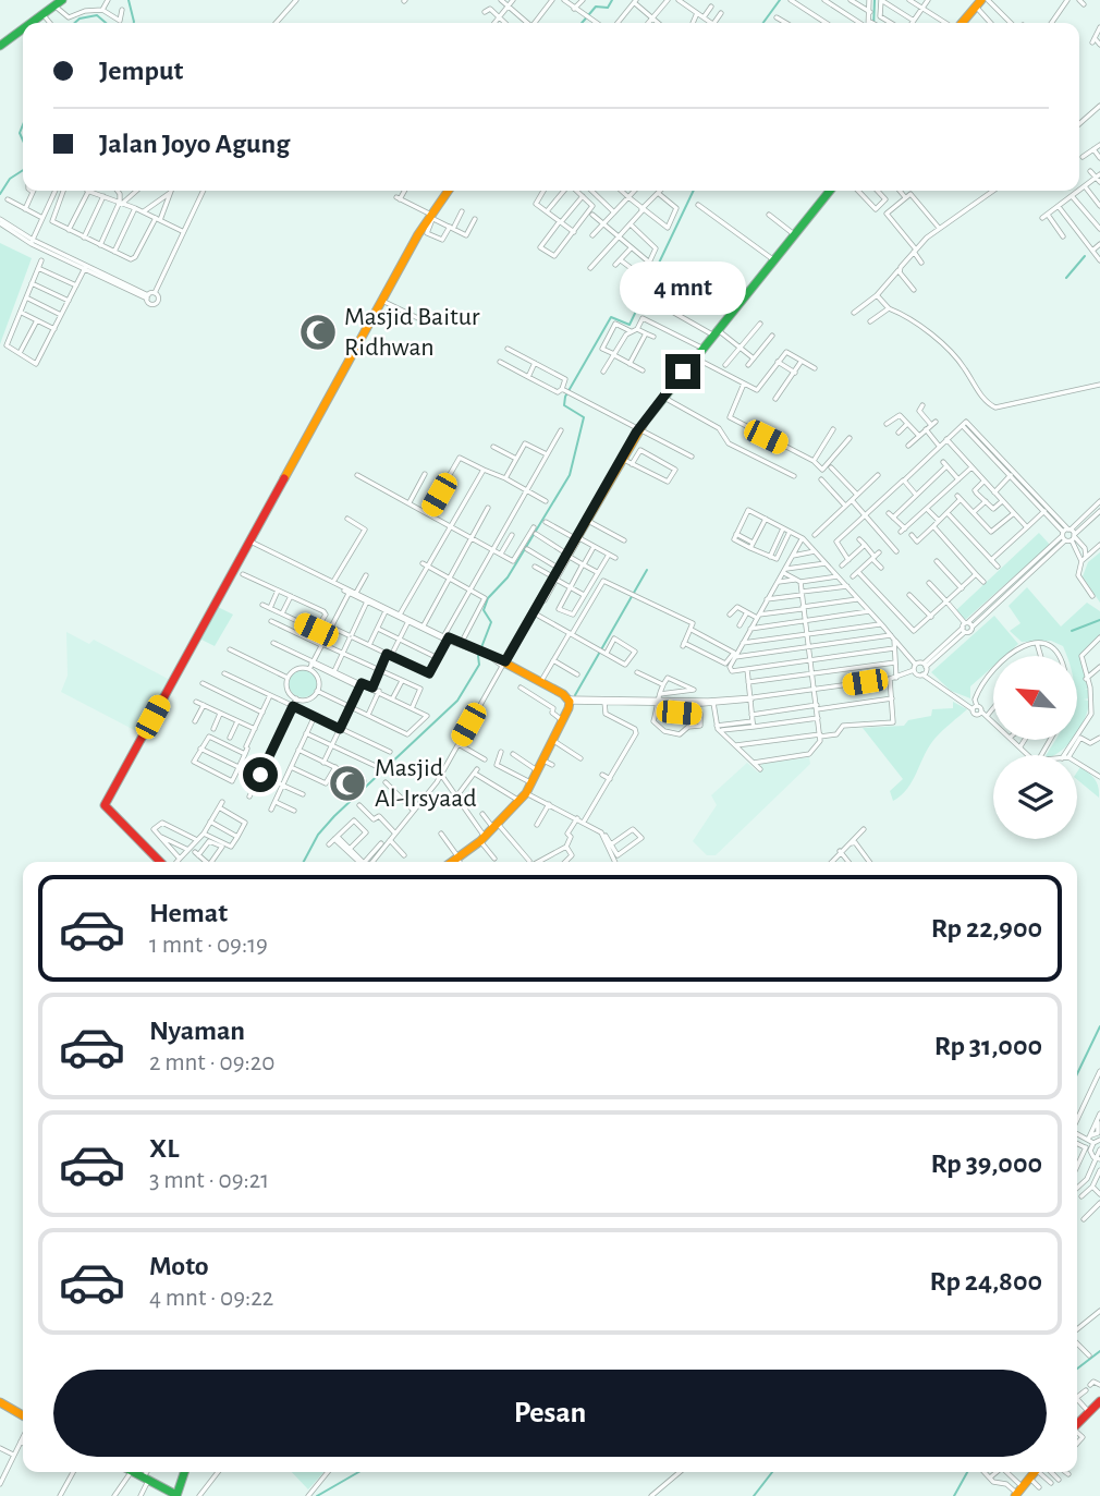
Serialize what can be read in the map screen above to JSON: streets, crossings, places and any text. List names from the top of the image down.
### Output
{
  "places": {
    "mosque": ["Masjid Baitur Ridhwan", "Masjid Al-Irsyaad"]
  },
  "north": "top left",
  "page": {
    "banner": ["Jemput", "Jalan Joyo Agung"],
    "bubble": "4 mnt",
    "list": [
      {
        "name": "Hemat",
        "note": "1 mnt · 09:19",
        "value": "Rp 22,900"
      },
      {
        "name": "Nyaman",
        "note": "2 mnt · 09:20",
        "value": "Rp 31,000"
      },
      {
        "name": "XL",
        "note": "3 mnt · 09:21",
        "value": "Rp 39,000"
      },
      {
        "name": "Moto",
        "note": "4 mnt · 09:22",
        "value": "Rp 24,800"
      }
    ],
    "buttons": "Pesan"
  }
}
